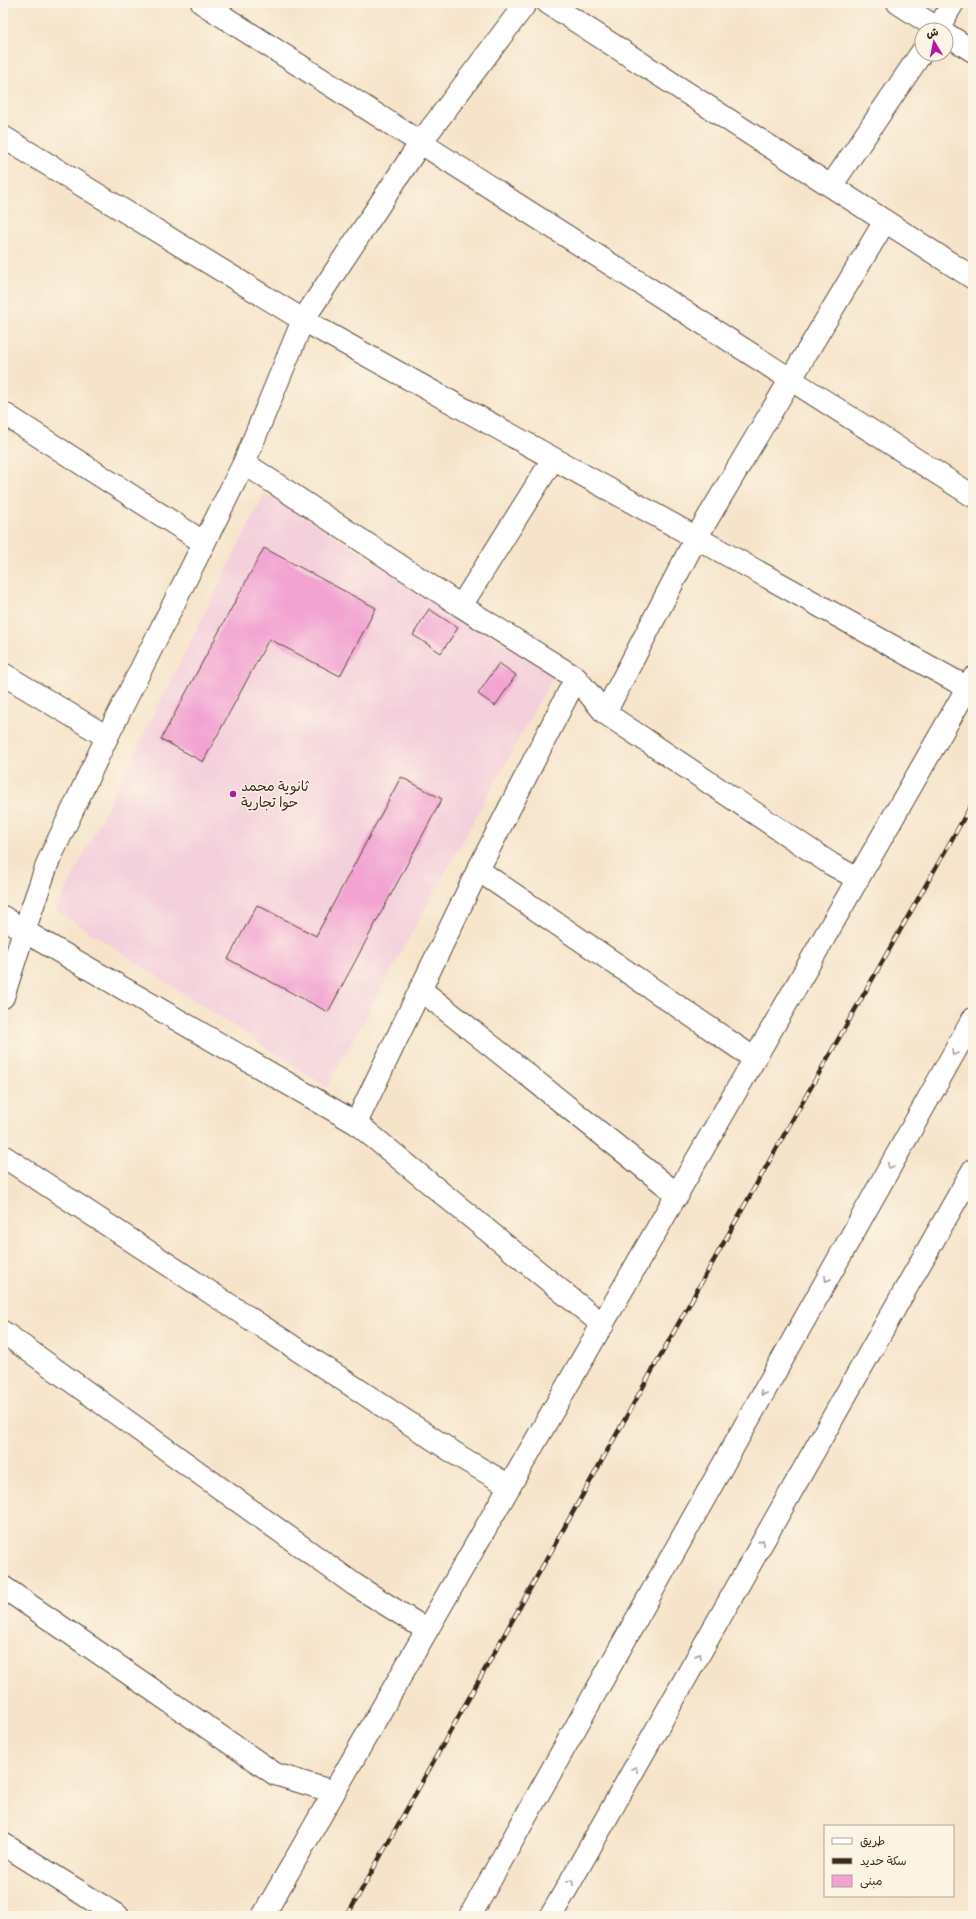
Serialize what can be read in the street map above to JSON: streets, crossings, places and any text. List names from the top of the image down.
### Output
{
  "places": ["ثانوية محمد حوا تجارية"],
  "legend": ["طريق", "سكة حديد", "مبنى"],
  "north": "top"
}
